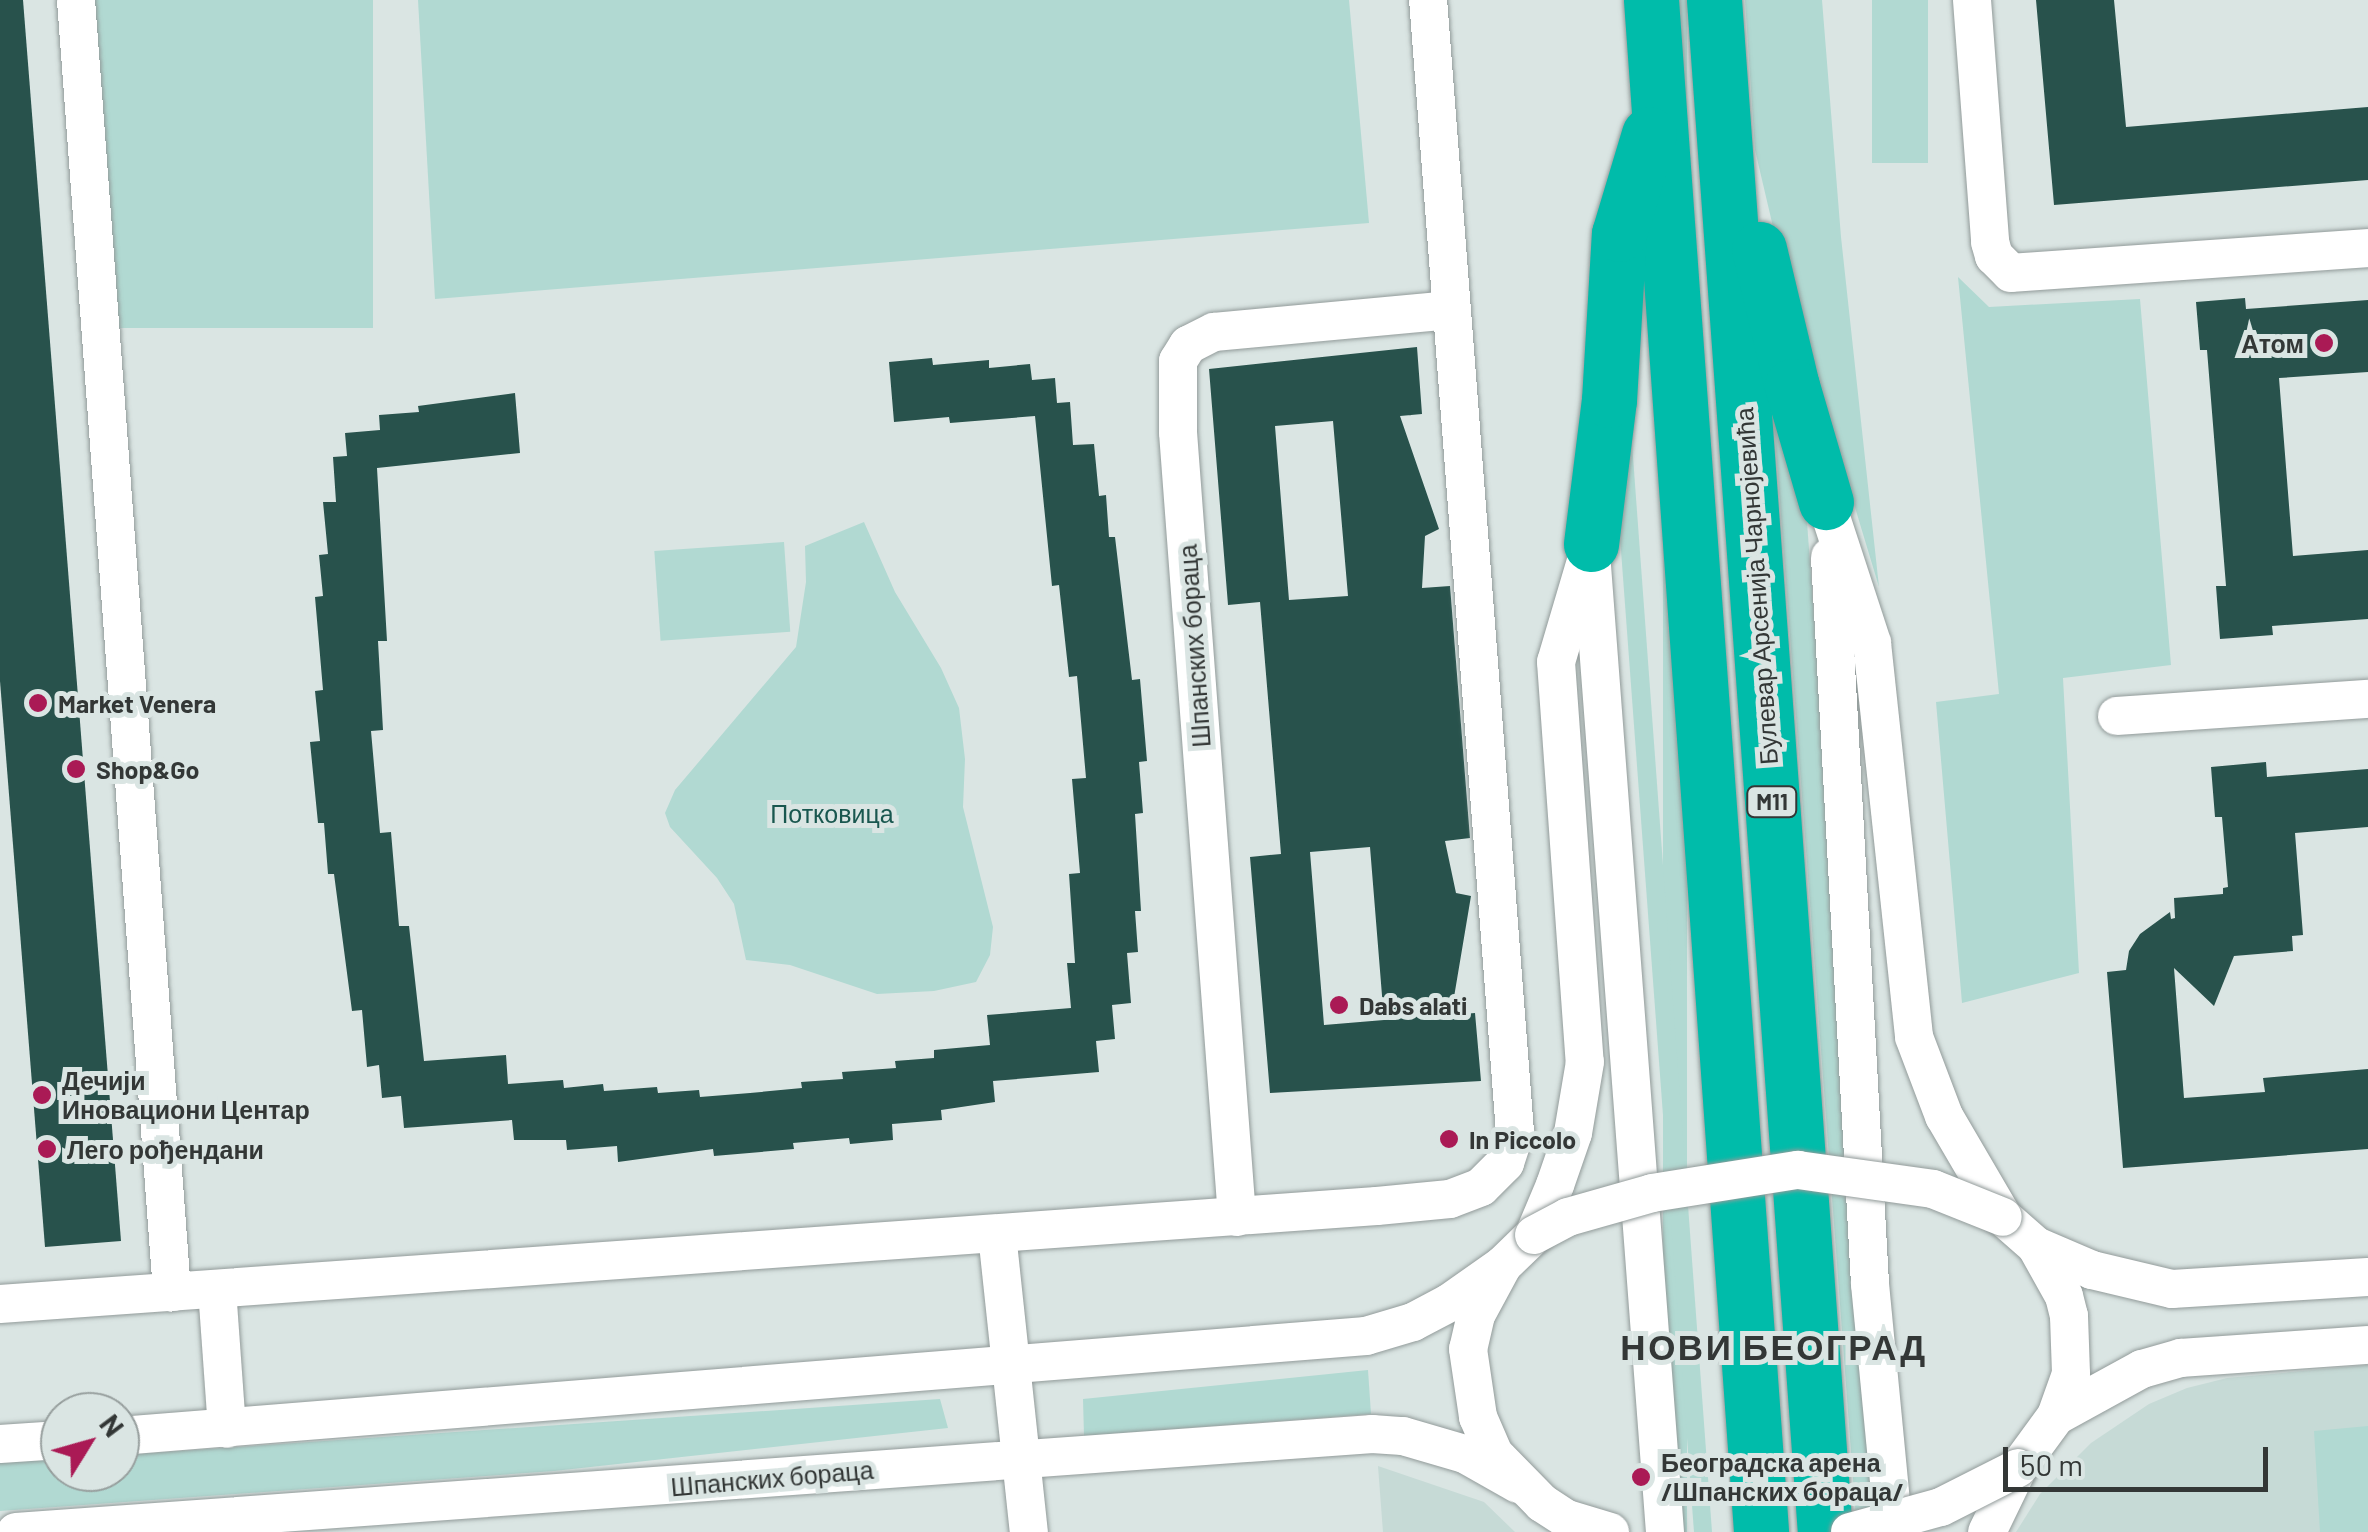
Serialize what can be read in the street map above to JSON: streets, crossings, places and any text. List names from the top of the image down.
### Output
{
  "streets": {
    "highway": ["Булевар Арсенија Чарнојевића", "M11"],
    "street": ["Шпанских бораца"]
  },
  "districts": ["НОВИ БЕОГРАД"],
  "parks": ["Потковица"],
  "places": [
    "Атом",
    "Market Venera",
    "Shop&Go",
    "Dabs alati",
    "Дечији Иновациони Центар",
    "In Piccolo",
    "Лего рођендани",
    "Београдска арена /Шпанских бораца/"
  ],
  "scale_bar": "50 m",
  "north": "top right"
}
